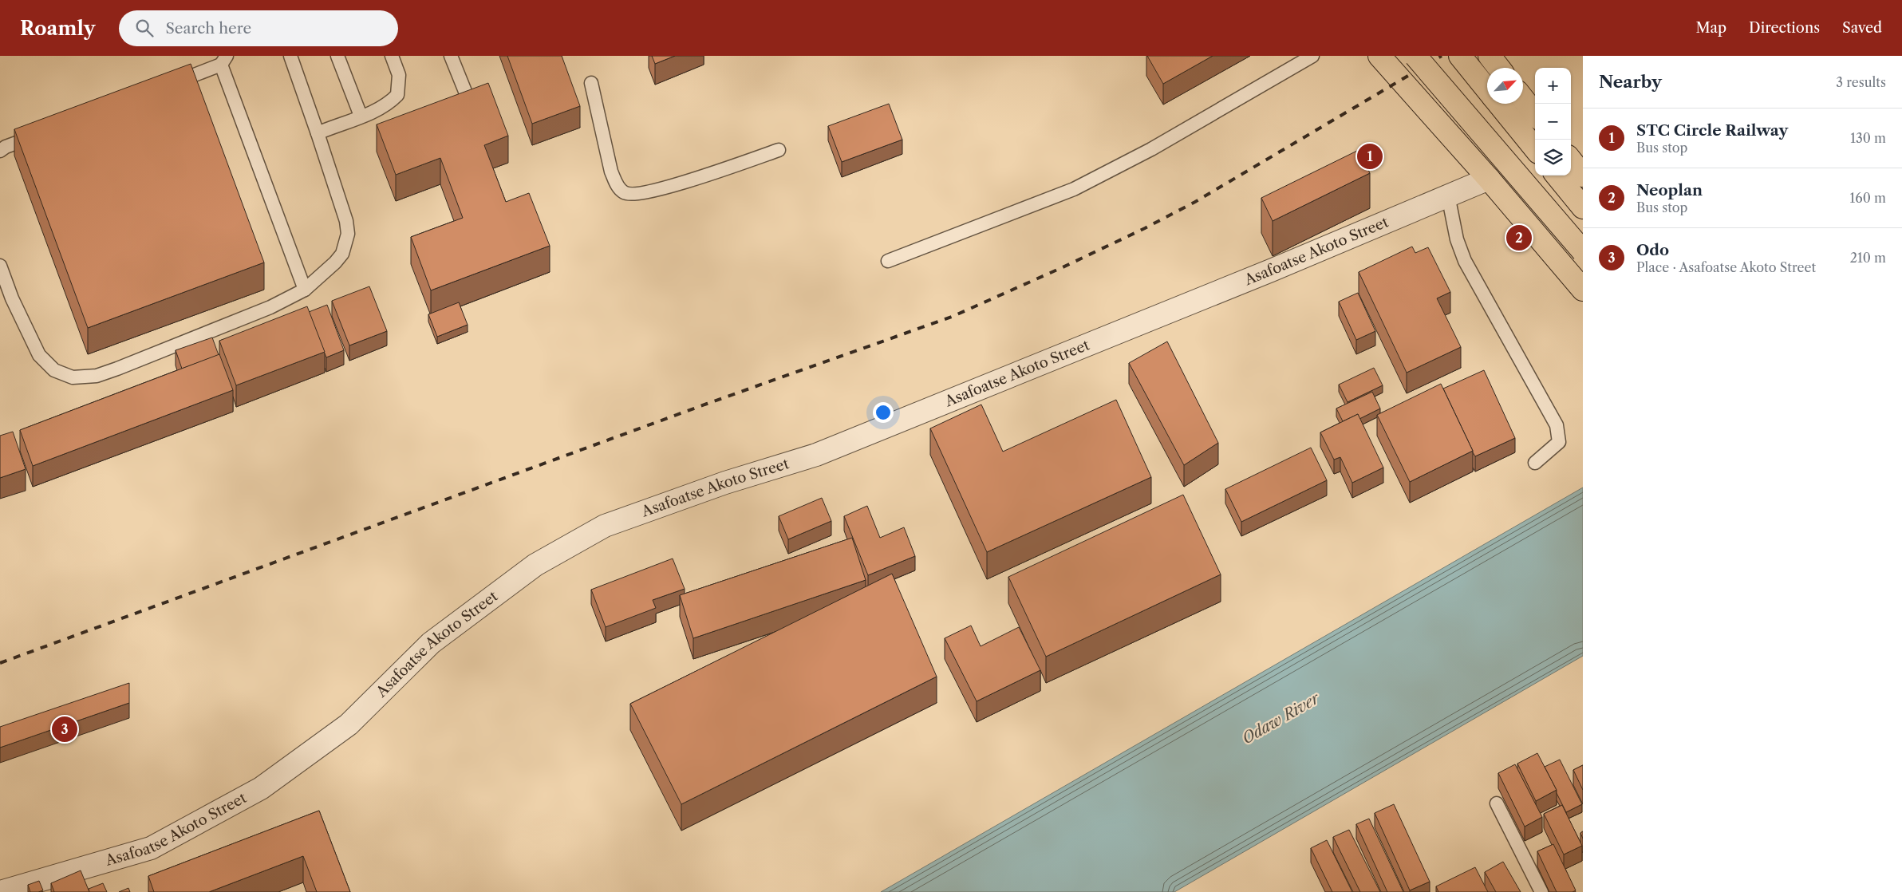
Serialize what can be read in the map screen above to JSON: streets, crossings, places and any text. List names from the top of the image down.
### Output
{
  "streets": {
    "street": ["Asafoatse Akoto Street"]
  },
  "water": ["Odaw River"],
  "north": "top right",
  "page": {
    "header": "Roamly",
    "search": "Search here",
    "nav": ["Map", "Directions", "Saved"],
    "heading": ["Nearby", "3 results"],
    "map_buttons": ["+", "−"],
    "list": [
      {
        "mark": "1",
        "name": "STC Circle Railway",
        "note": "Bus stop",
        "value": "130 m"
      },
      {
        "mark": "2",
        "name": "Neoplan",
        "note": "Bus stop",
        "value": "160 m"
      },
      {
        "mark": "3",
        "name": "Odo",
        "note": "Place · Asafoatse Akoto Street",
        "value": "210 m"
      }
    ],
    "pins": ["1", "2", "3"]
  }
}
